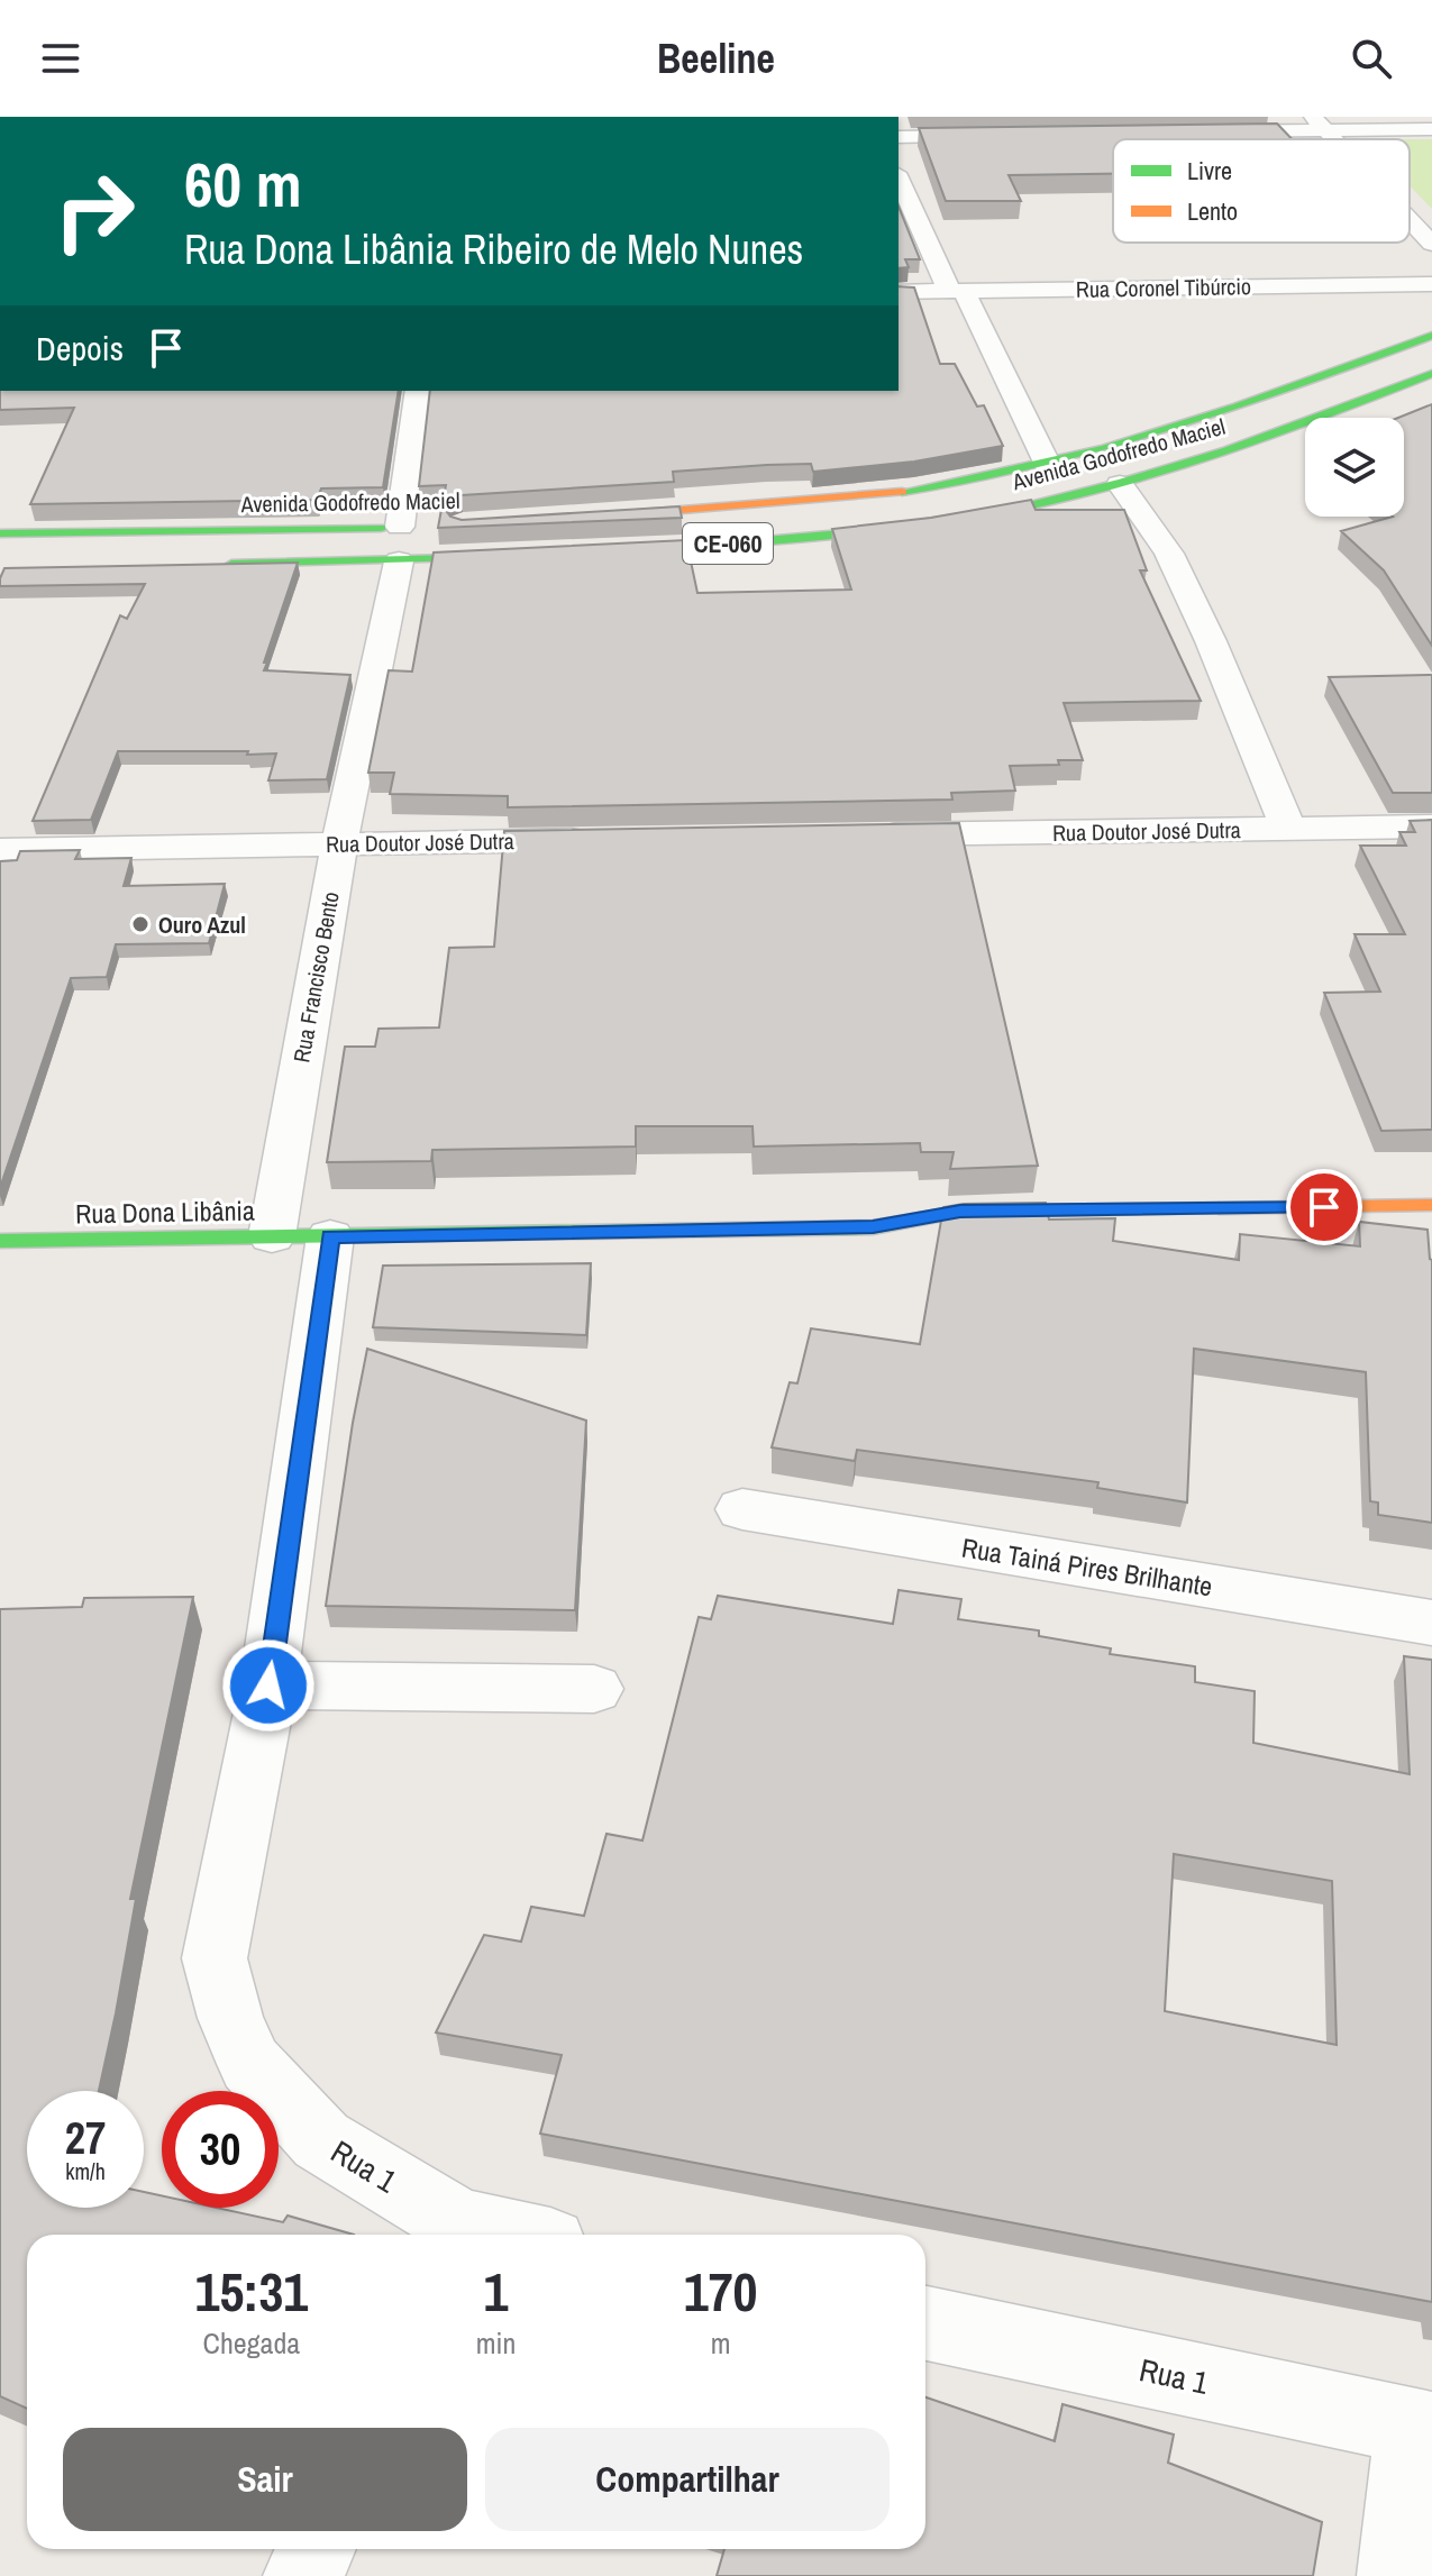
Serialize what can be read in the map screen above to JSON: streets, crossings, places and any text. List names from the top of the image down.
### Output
{
  "streets": {
    "main road": ["Avenida Godofredo Maciel", "CE-060", "Rua Dona Libânia"],
    "street": [
      "Rua Coronel Tibúrcio",
      "Rua Doutor José Dutra",
      "Rua Francisco Bento",
      "Rua Tainá Pires Brilhante",
      "Rua 1"
    ]
  },
  "crossings": [
    ["Avenida Godofredo Maciel", "Rua Francisco Bento"],
    ["Rua Doutor José Dutra", "Rua Francisco Bento"],
    ["Rua Francisco Bento", "Rua Dona Libânia"]
  ],
  "places": ["Ouro Azul"],
  "legend": ["Livre", "Lento"],
  "page": {
    "header": "Beeline",
    "turn": ["60 m", "Rua Dona Libânia Ribeiro de Melo Nunes"],
    "then": "Depois",
    "speed": "27 km/h",
    "limit": "30",
    "eta": [
      "15:31",
      "Chegada",
      "1",
      "min",
      "170",
      "m"
    ],
    "buttons": ["Sair", "Compartilhar"]
  }
}
